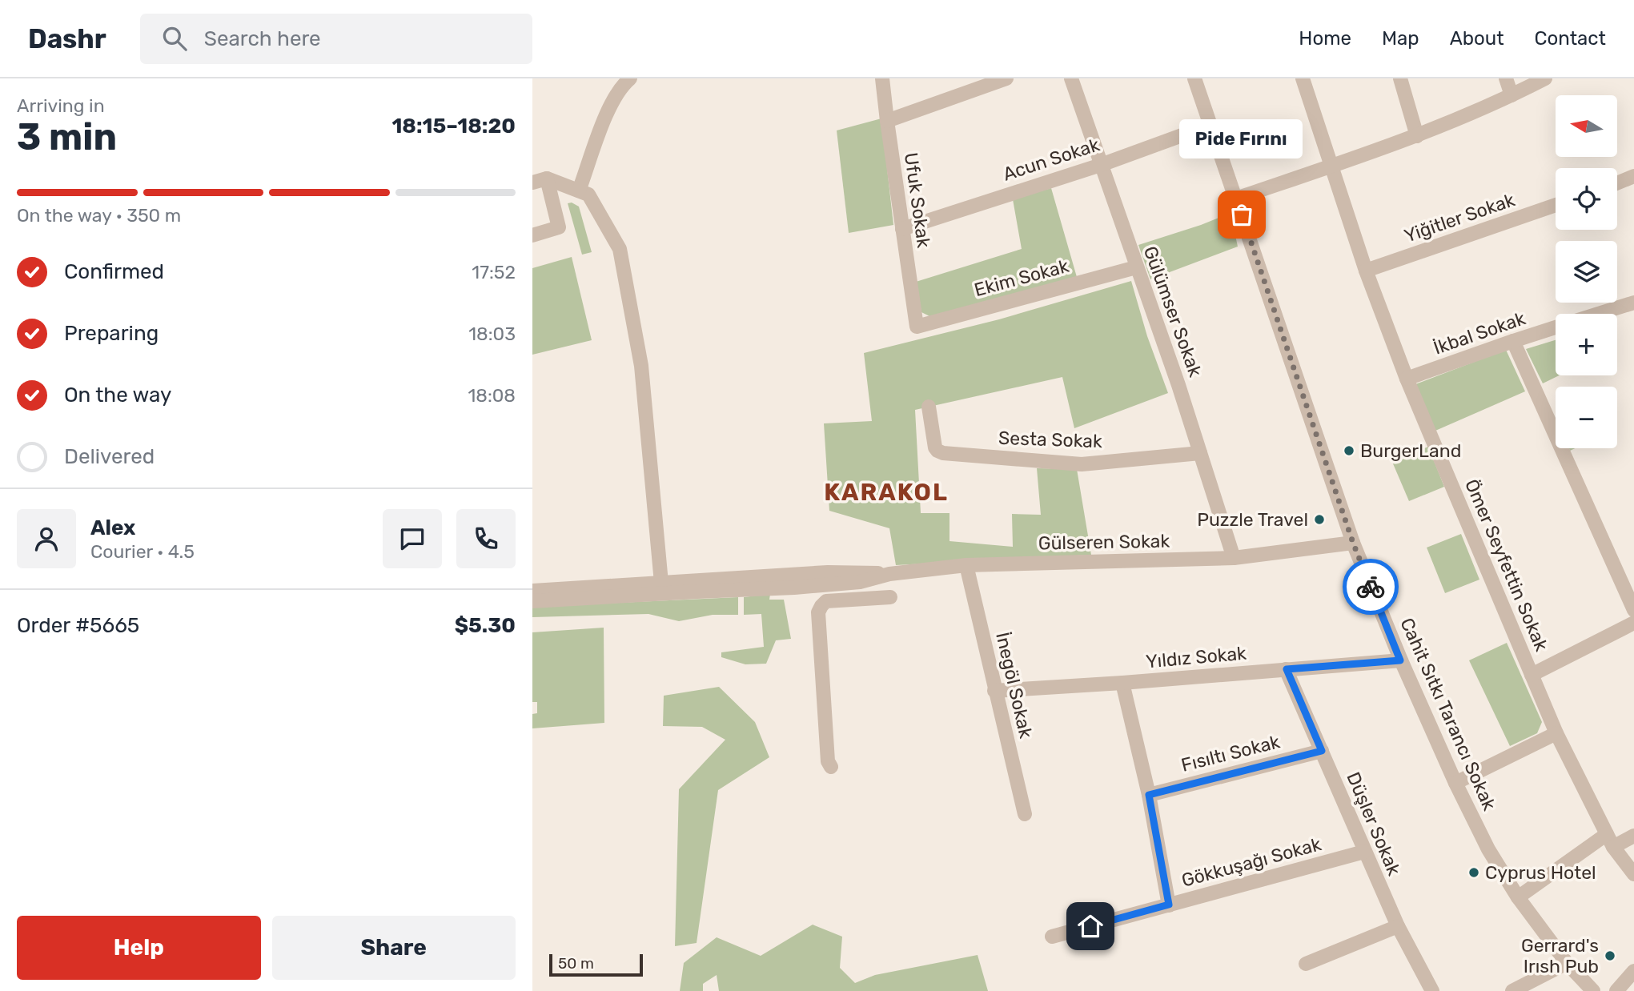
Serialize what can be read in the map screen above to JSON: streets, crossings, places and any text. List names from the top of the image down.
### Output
{
  "streets": {
    "street": [
      "Acun Sokak",
      "Ufuk Sokak",
      "Yiğitler Sokak",
      "Ekim Sokak",
      "Gülümser Sokak",
      "İkbal Sokak",
      "Sesta Sokak",
      "Gülseren Sokak",
      "Ömer Seyfettin Sokak",
      "Yıldız Sokak",
      "İnegöl Sokak",
      "Cahit Sıtkı Tarancı Sokak",
      "Fısıltı Sokak",
      "Düşler Sokak",
      "Gökkuşağı Sokak"
    ]
  },
  "crossings": [
    ["Acun Sokak", "Ufuk Sokak"],
    ["Acun Sokak", "Gülümser Sokak"],
    ["Acun Sokak", "Cahit Sıtkı Tarancı Sokak"],
    ["Ufuk Sokak", "Ekim Sokak"],
    ["Yiğitler Sokak", "Ömer Seyfettin Sokak"],
    ["Ekim Sokak", "Gülümser Sokak"],
    ["Gülümser Sokak", "Sesta Sokak"],
    ["Gülümser Sokak", "Gülseren Sokak"],
    ["İkbal Sokak", "Ömer Seyfettin Sokak"],
    ["Gülseren Sokak", "İnegöl Sokak"],
    ["Gülseren Sokak", "Cahit Sıtkı Tarancı Sokak"],
    ["Yıldız Sokak", "İnegöl Sokak"],
    ["Yıldız Sokak", "Cahit Sıtkı Tarancı Sokak"],
    ["Yıldız Sokak", "Düşler Sokak"],
    ["Fısıltı Sokak", "Düşler Sokak"],
    ["Düşler Sokak", "Gökkuşağı Sokak"]
  ],
  "districts": ["KARAKOL"],
  "places": [
    "Pide Fırını",
    "BurgerLand",
    "Puzzle Travel",
    "Cyprus Hotel",
    "Gerrard's Irısh Pub"
  ],
  "scale_bar": "50 m",
  "north": "left",
  "page": {
    "header": "Dashr",
    "search": "Search here",
    "nav": [
      "Home",
      "Map",
      "About",
      "Contact"
    ],
    "heading": ["3 min", "Arriving in", "18:15–18:20"],
    "panel": [
      "Alex",
      "Courier · 4.5",
      "Order #5665",
      "$5.30"
    ],
    "map_buttons": ["+", "−"],
    "bubble": "Pide Fırını",
    "bar": "On the way · 350 m",
    "list": [
      ["Confirmed", "17:52"],
      ["Preparing", "18:03"],
      ["On the way", "18:08"],
      "Delivered"
    ],
    "buttons": ["Help", "Share"],
    "scale": "50 m"
  }
}
